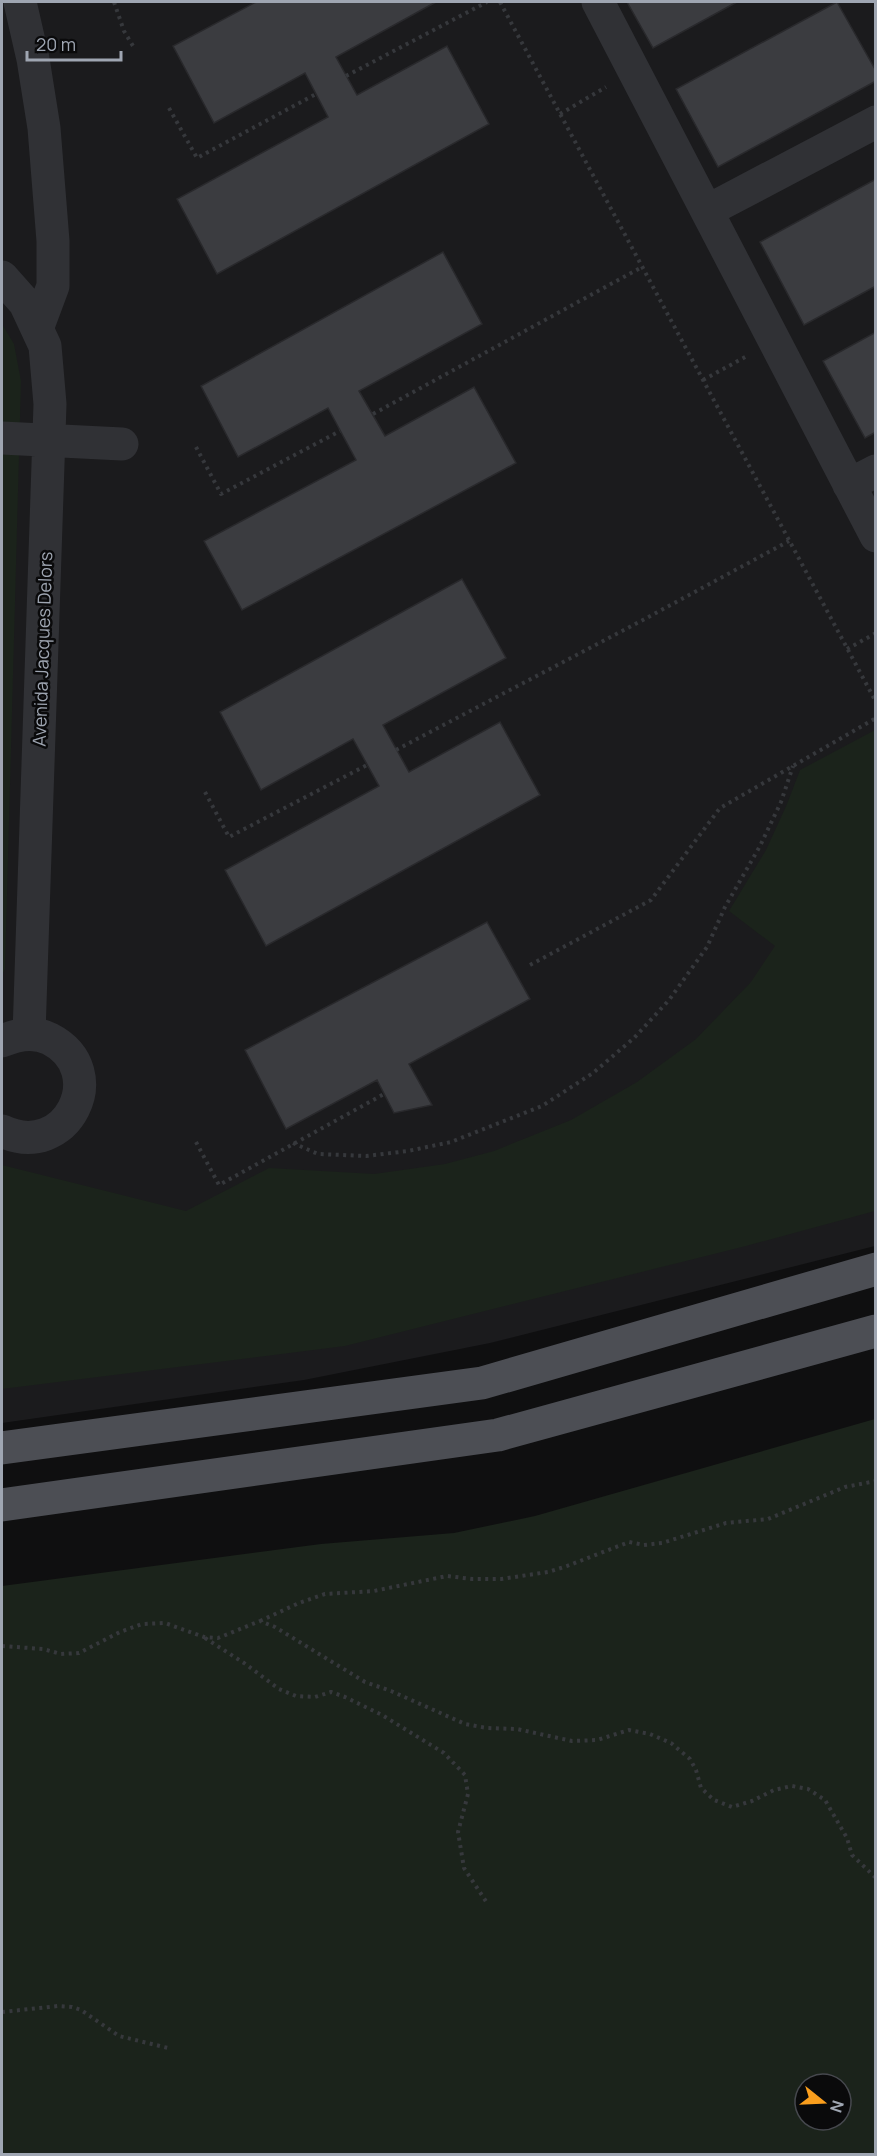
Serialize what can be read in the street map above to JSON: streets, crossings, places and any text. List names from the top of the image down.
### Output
{
  "streets": {
    "street": ["Avenida Jacques Delors"]
  },
  "scale_bar": "20 m",
  "north": "right"
}
